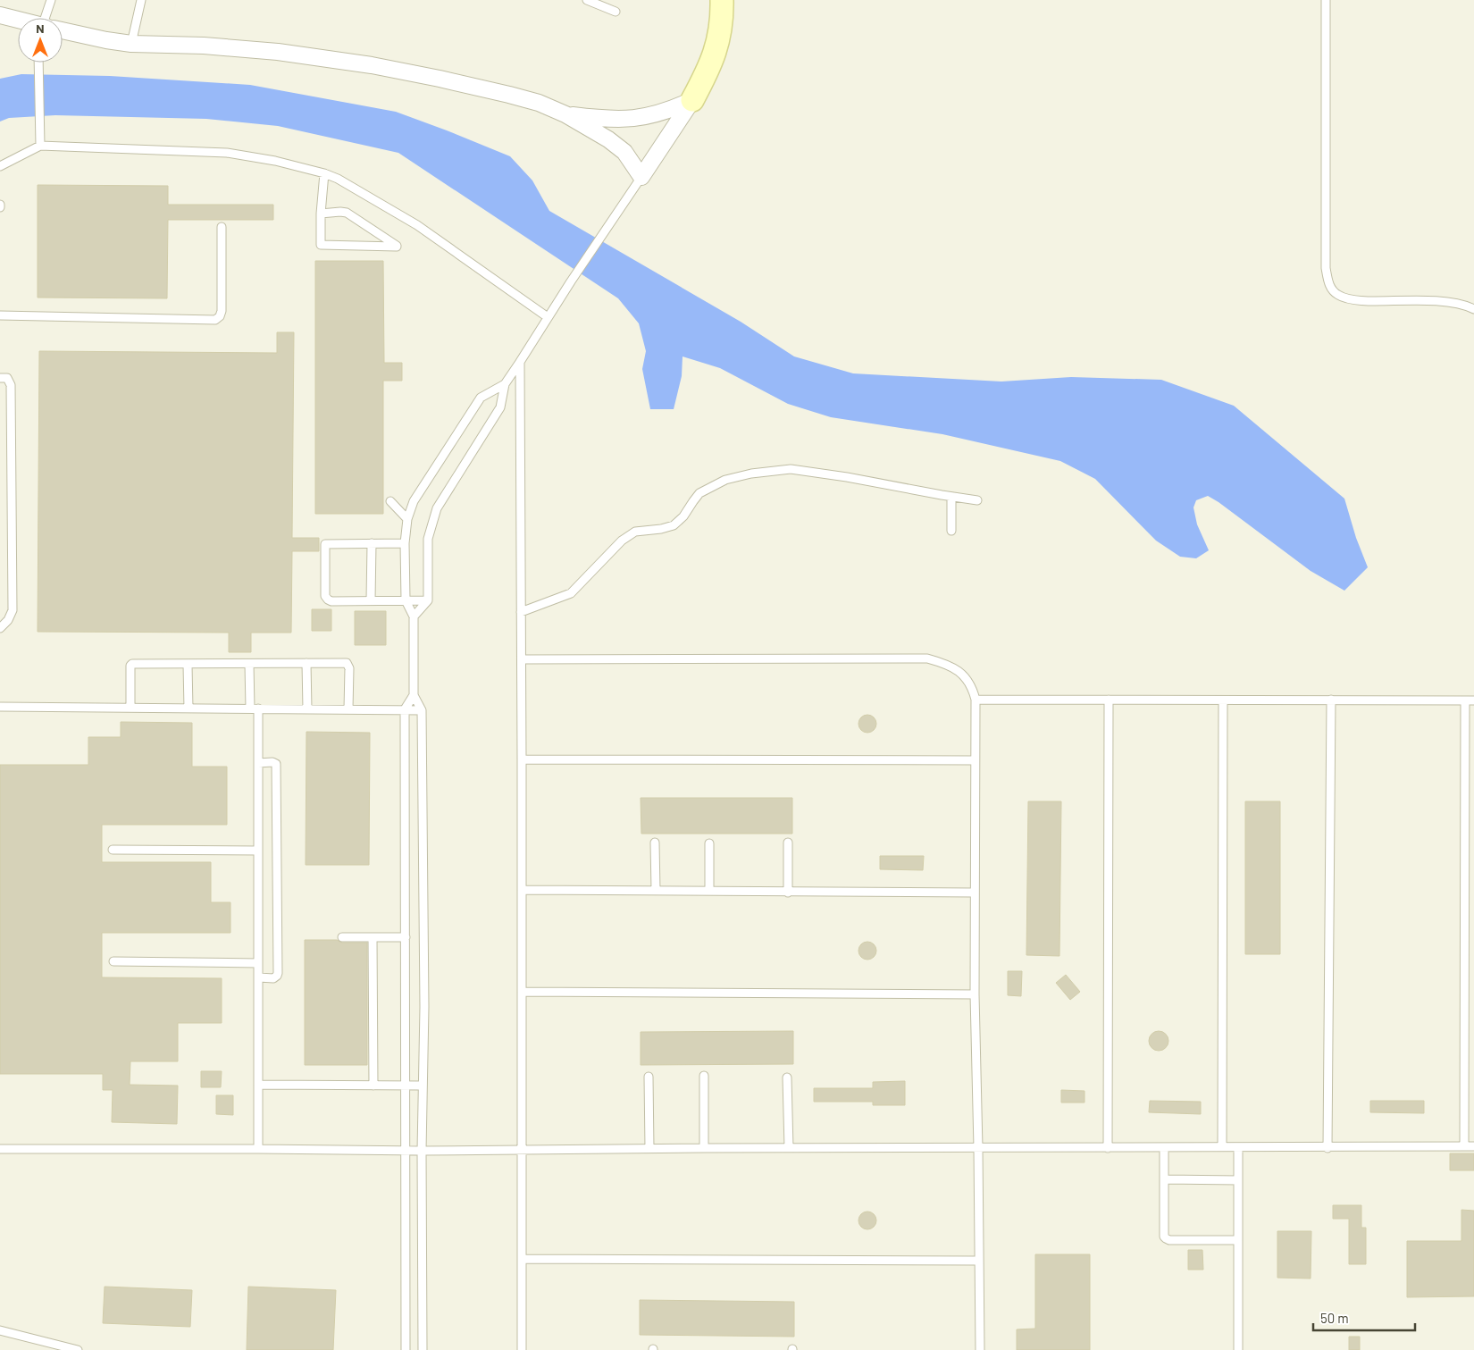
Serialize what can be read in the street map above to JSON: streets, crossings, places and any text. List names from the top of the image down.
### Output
{
  "scale_bar": "50 m",
  "north": "top"
}
